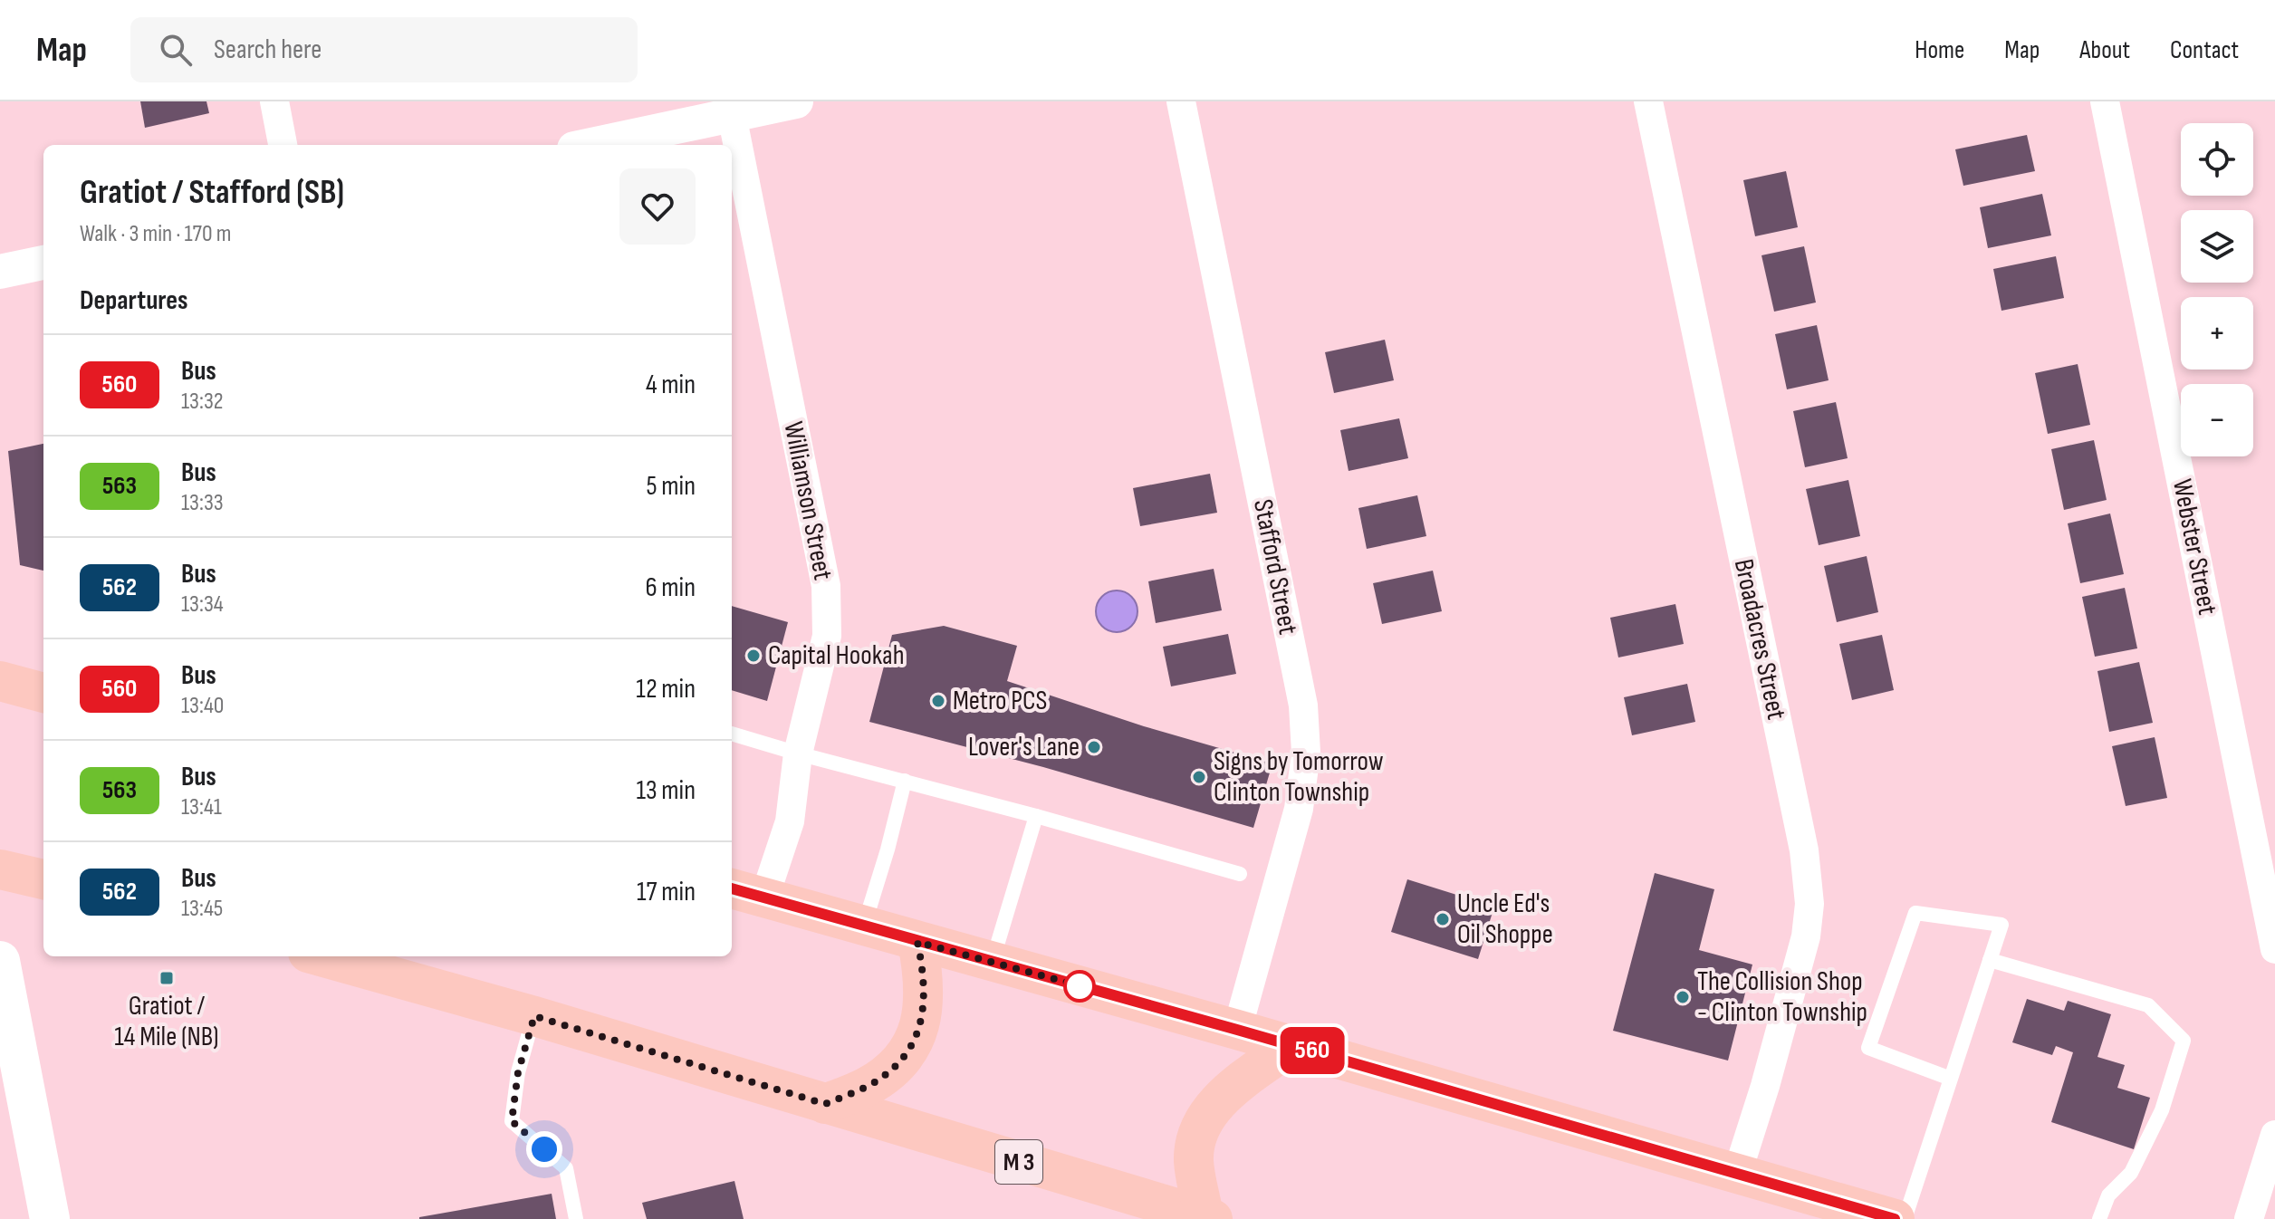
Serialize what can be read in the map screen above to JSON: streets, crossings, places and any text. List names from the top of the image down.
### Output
{
  "streets": {
    "main road": ["M 3"],
    "street": [
      "Williamson Street",
      "Webster Street",
      "Stafford Street",
      "Broadacres Street"
    ]
  },
  "places": {
    "other": [
      "Capital Hookah",
      "Metro PCS",
      "Lover's Lane",
      "Signs by Tomorrow Clinton Township",
      "Uncle Ed's Oil Shoppe",
      "The Collision Shop - Clinton Township"
    ],
    "transit": ["Gratiot / 14 Mile (NB)"]
  },
  "lines": ["bus line 560"],
  "page": {
    "header": "Map",
    "search": "Search here",
    "nav": [
      "Home",
      "Map",
      "About",
      "Contact"
    ],
    "on_map": "560",
    "map_buttons": ["+", "−"],
    "heading": [
      ["Gratiot / Stafford (SB)", "Walk · 3 min · 170 m"],
      "Departures"
    ],
    "list": [
      {
        "mark": "560",
        "name": "Bus",
        "note": "13:32",
        "value": "4 min"
      },
      {
        "mark": "563",
        "name": "Bus",
        "note": "13:33",
        "value": "5 min"
      },
      {
        "mark": "562",
        "name": "Bus",
        "note": "13:34",
        "value": "6 min"
      },
      {
        "mark": "560",
        "name": "Bus",
        "note": "13:40",
        "value": "12 min"
      },
      {
        "mark": "563",
        "name": "Bus",
        "note": "13:41",
        "value": "13 min"
      },
      {
        "mark": "562",
        "name": "Bus",
        "note": "13:45",
        "value": "17 min"
      }
    ]
  }
}
